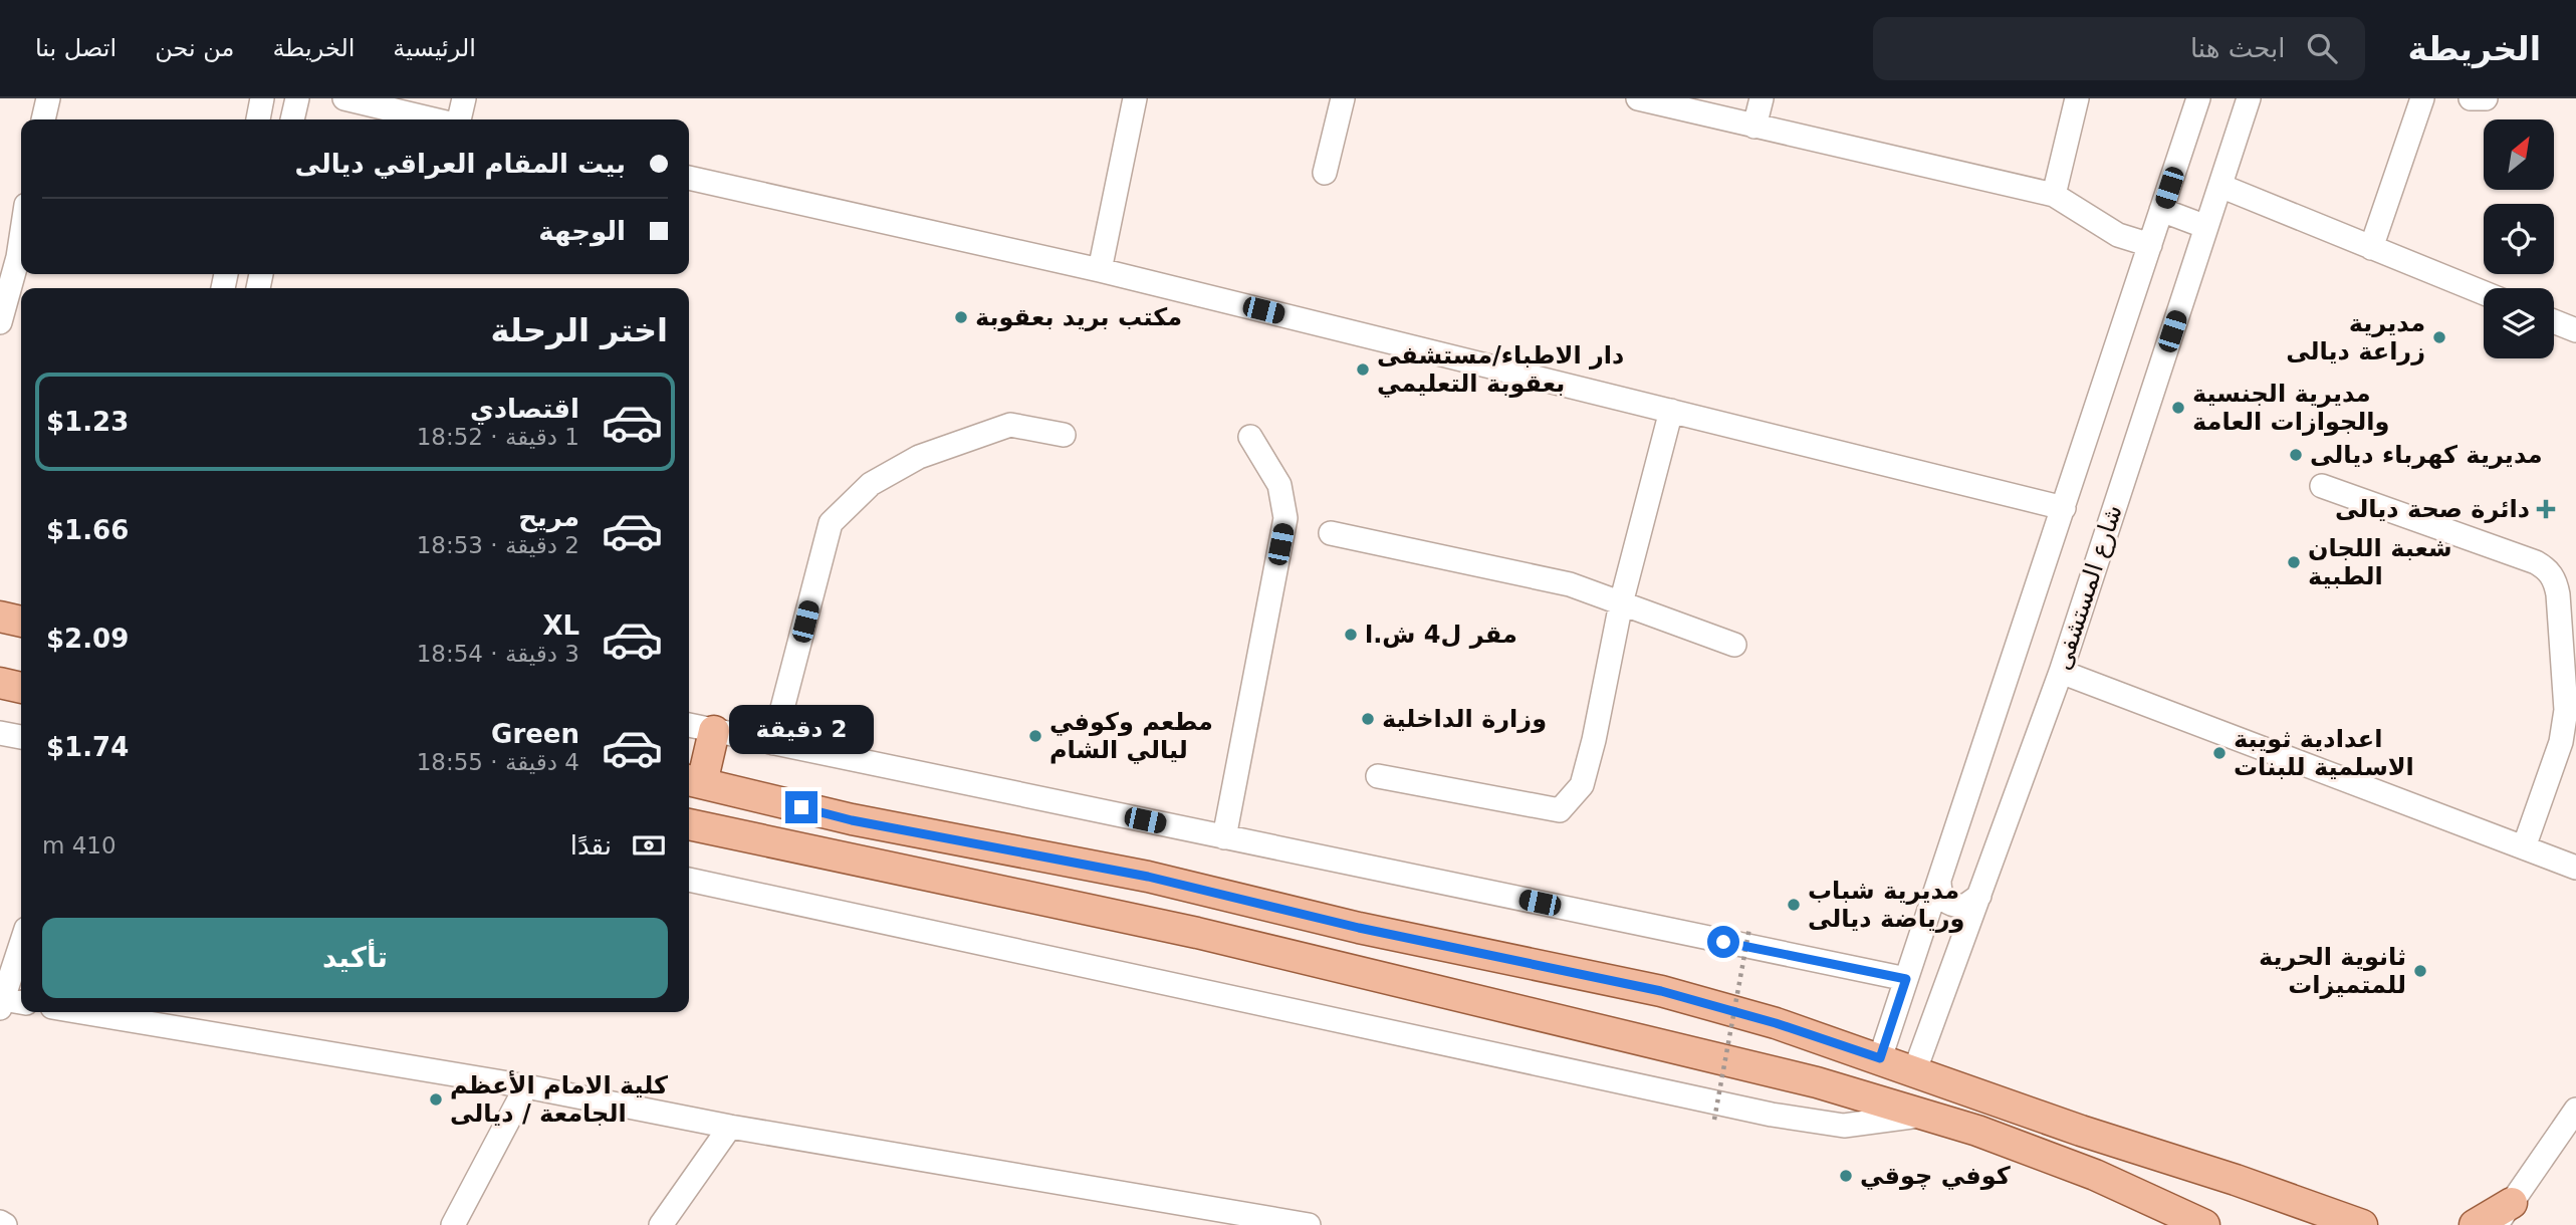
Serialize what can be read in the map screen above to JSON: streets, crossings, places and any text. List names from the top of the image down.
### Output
{
  "streets": {
    "street": ["شارع المستشفى"]
  },
  "places": {
    "other": [
      "مكتب بريد بعقوبة",
      "مديرية زراعة ديالى",
      "دار الاطباء/مستشفى بعقوبة التعليمي",
      "مديرية الجنسية والجوازات العامة",
      "مديرية كهرباء ديالى",
      "شعبة اللجان الطبية",
      "مقر ل4 ش.ا",
      "وزارة الداخلية",
      "مطعم وكوفي ليالي الشام",
      "اعدادية ثويبة الاسلمية للبنات",
      "مديرية شباب ورياضة ديالى",
      "ثانوية الحرية للمتميزات",
      "كلية الامام الأعظم الجامعة / ديالى",
      "كوفي چوقي"
    ],
    "health": ["دائرة صحة ديالى"]
  },
  "north": "top right",
  "page": {
    "header": "الخريطة",
    "search": "ابحث هنا",
    "nav": [
      "الرئيسية",
      "الخريطة",
      "من نحن",
      "اتصل بنا"
    ],
    "banner": ["بيت المقام العراقي ديالى", "الوجهة"],
    "heading": "اختر الرحلة",
    "list": [
      {
        "name": "اقتصادي",
        "note": "1 دقيقة · 18:52",
        "value": "$1.23"
      },
      {
        "name": "مريح",
        "note": "2 دقيقة · 18:53",
        "value": "$1.66"
      },
      {
        "name": "XL",
        "note": "3 دقيقة · 18:54",
        "value": "$2.09"
      },
      {
        "name": "Green",
        "note": "4 دقيقة · 18:55",
        "value": "$1.74"
      }
    ],
    "bubble": "2 دقيقة",
    "pay": ["نقدًا", "410 m"],
    "buttons": "تأكيد"
  }
}
